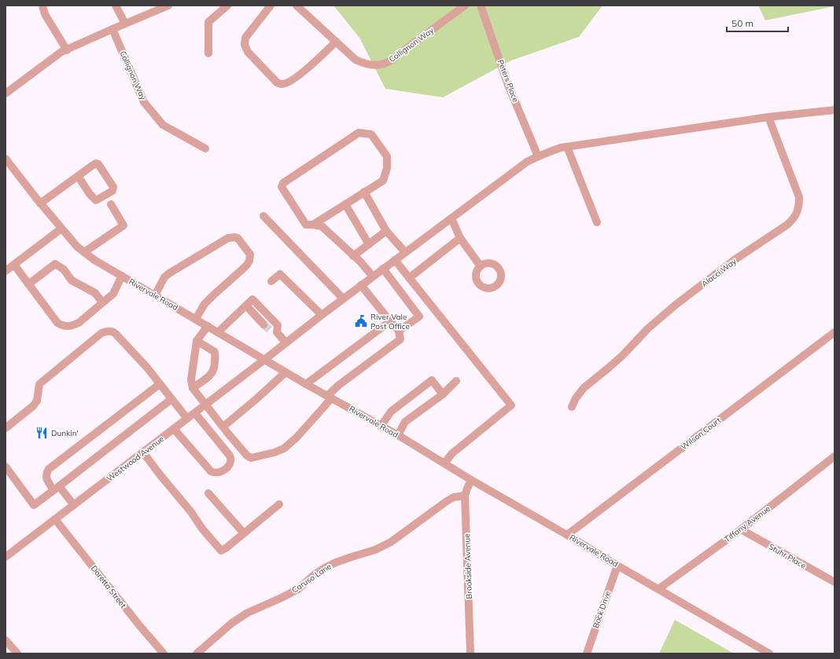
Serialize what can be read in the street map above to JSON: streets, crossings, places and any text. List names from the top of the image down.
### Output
{
  "streets": {
    "street": [
      "Collignon Way",
      "Peters Place",
      "Alacci Way",
      "Rivervale Road",
      "Wilson Court",
      "Westwood Avenue",
      "Tiffany Avenue",
      "Stuhr Place",
      "Brookside Avenue",
      "Caruso Lane",
      "Doretta Street",
      "Bock Drive"
    ]
  },
  "crossings": [
    ["Peters Place", "Westwood Avenue"],
    ["Alacci Way", "Westwood Avenue"],
    ["Rivervale Road", "Wilson Court"],
    ["Rivervale Road", "Westwood Avenue"],
    ["Rivervale Road", "Tiffany Avenue"],
    ["Rivervale Road", "Brookside Avenue"],
    ["Rivervale Road", "Bock Drive"],
    ["Westwood Avenue", "Doretta Street"],
    ["Tiffany Avenue", "Stuhr Place"],
    ["Brookside Avenue", "Caruso Lane"]
  ],
  "places": {
    "public building": ["River Vale Post Office"],
    "restaurant": ["Dunkin'"]
  },
  "scale_bar": "50 m"
}
